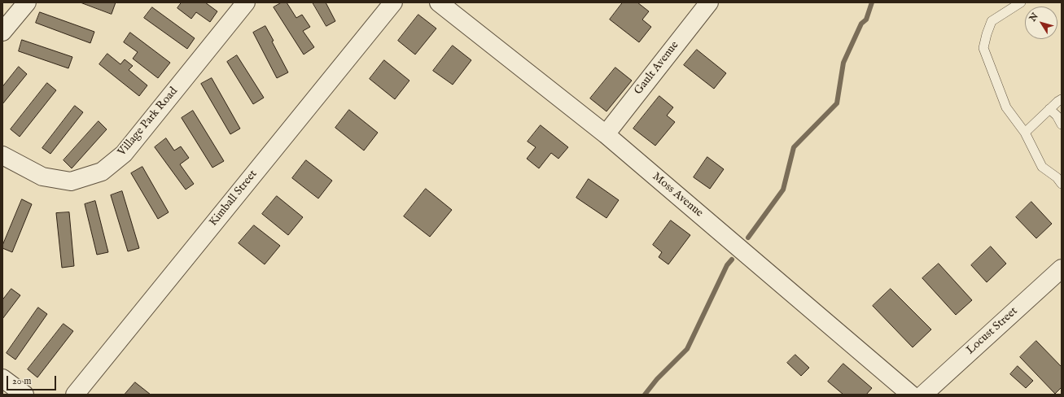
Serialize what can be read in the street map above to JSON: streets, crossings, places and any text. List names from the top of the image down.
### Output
{
  "streets": {
    "street": [
      "Gault Avenue",
      "Village Park Road",
      "Moss Avenue",
      "Kimball Street",
      "Locust Street"
    ]
  },
  "crossings": [
    ["Gault Avenue", "Moss Avenue"]
  ],
  "scale_bar": "20 m",
  "north": "top left"
}
